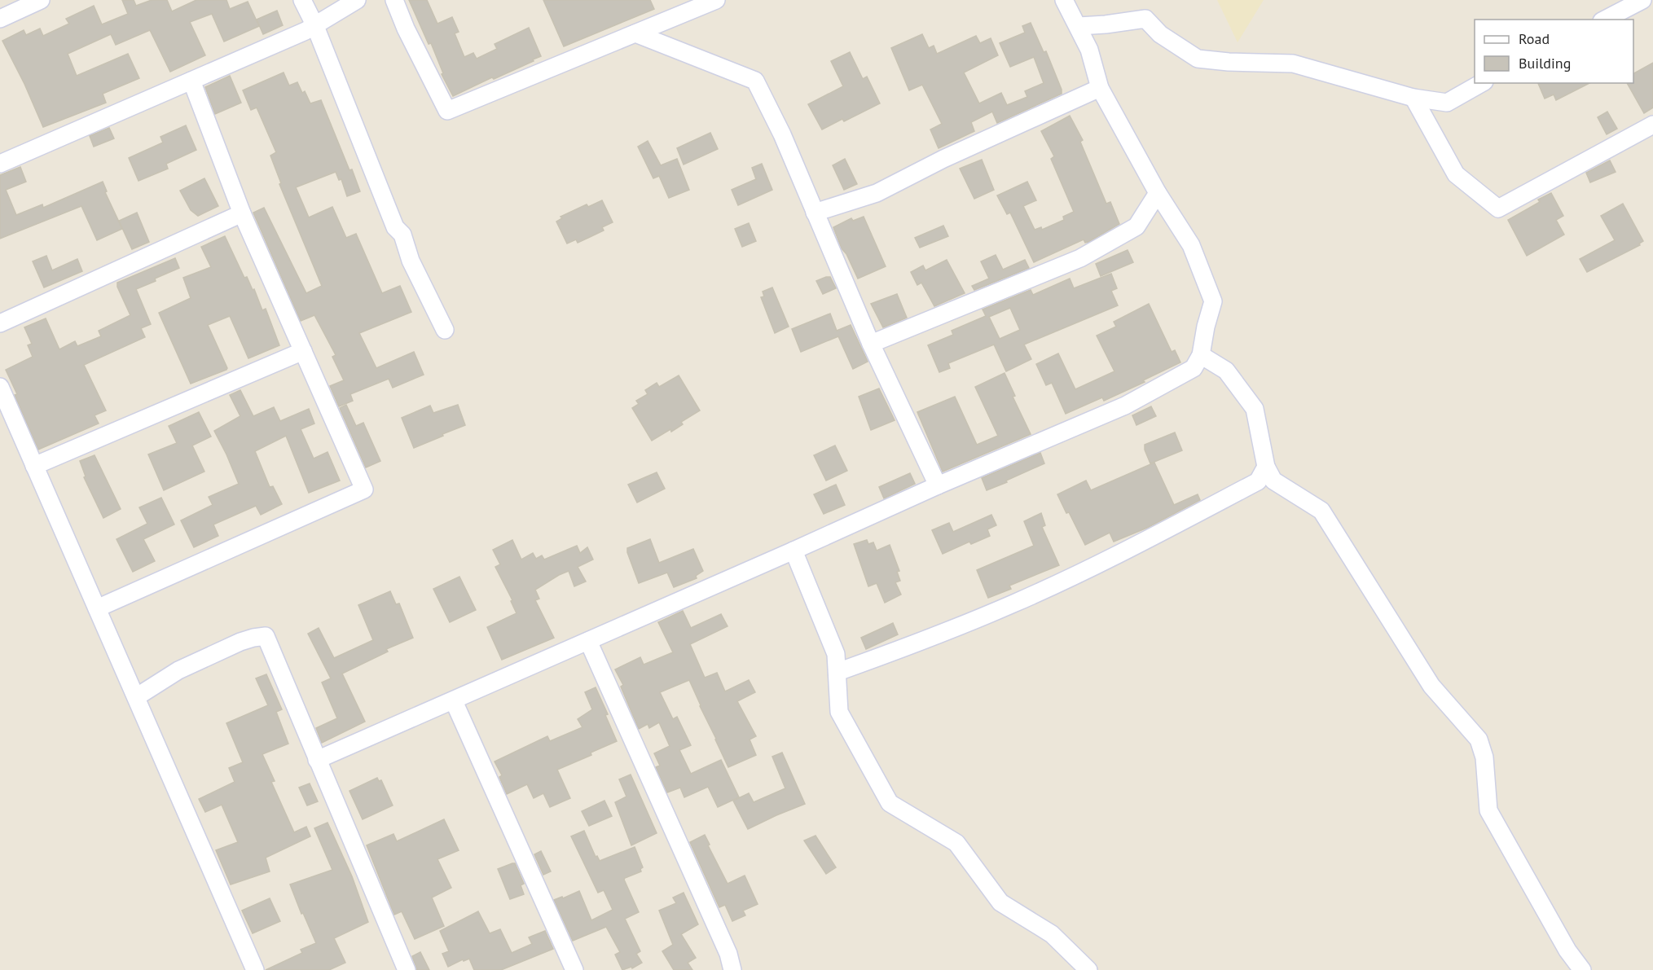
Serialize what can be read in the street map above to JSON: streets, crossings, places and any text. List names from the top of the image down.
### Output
{
  "legend": ["Road", "Building"]
}
